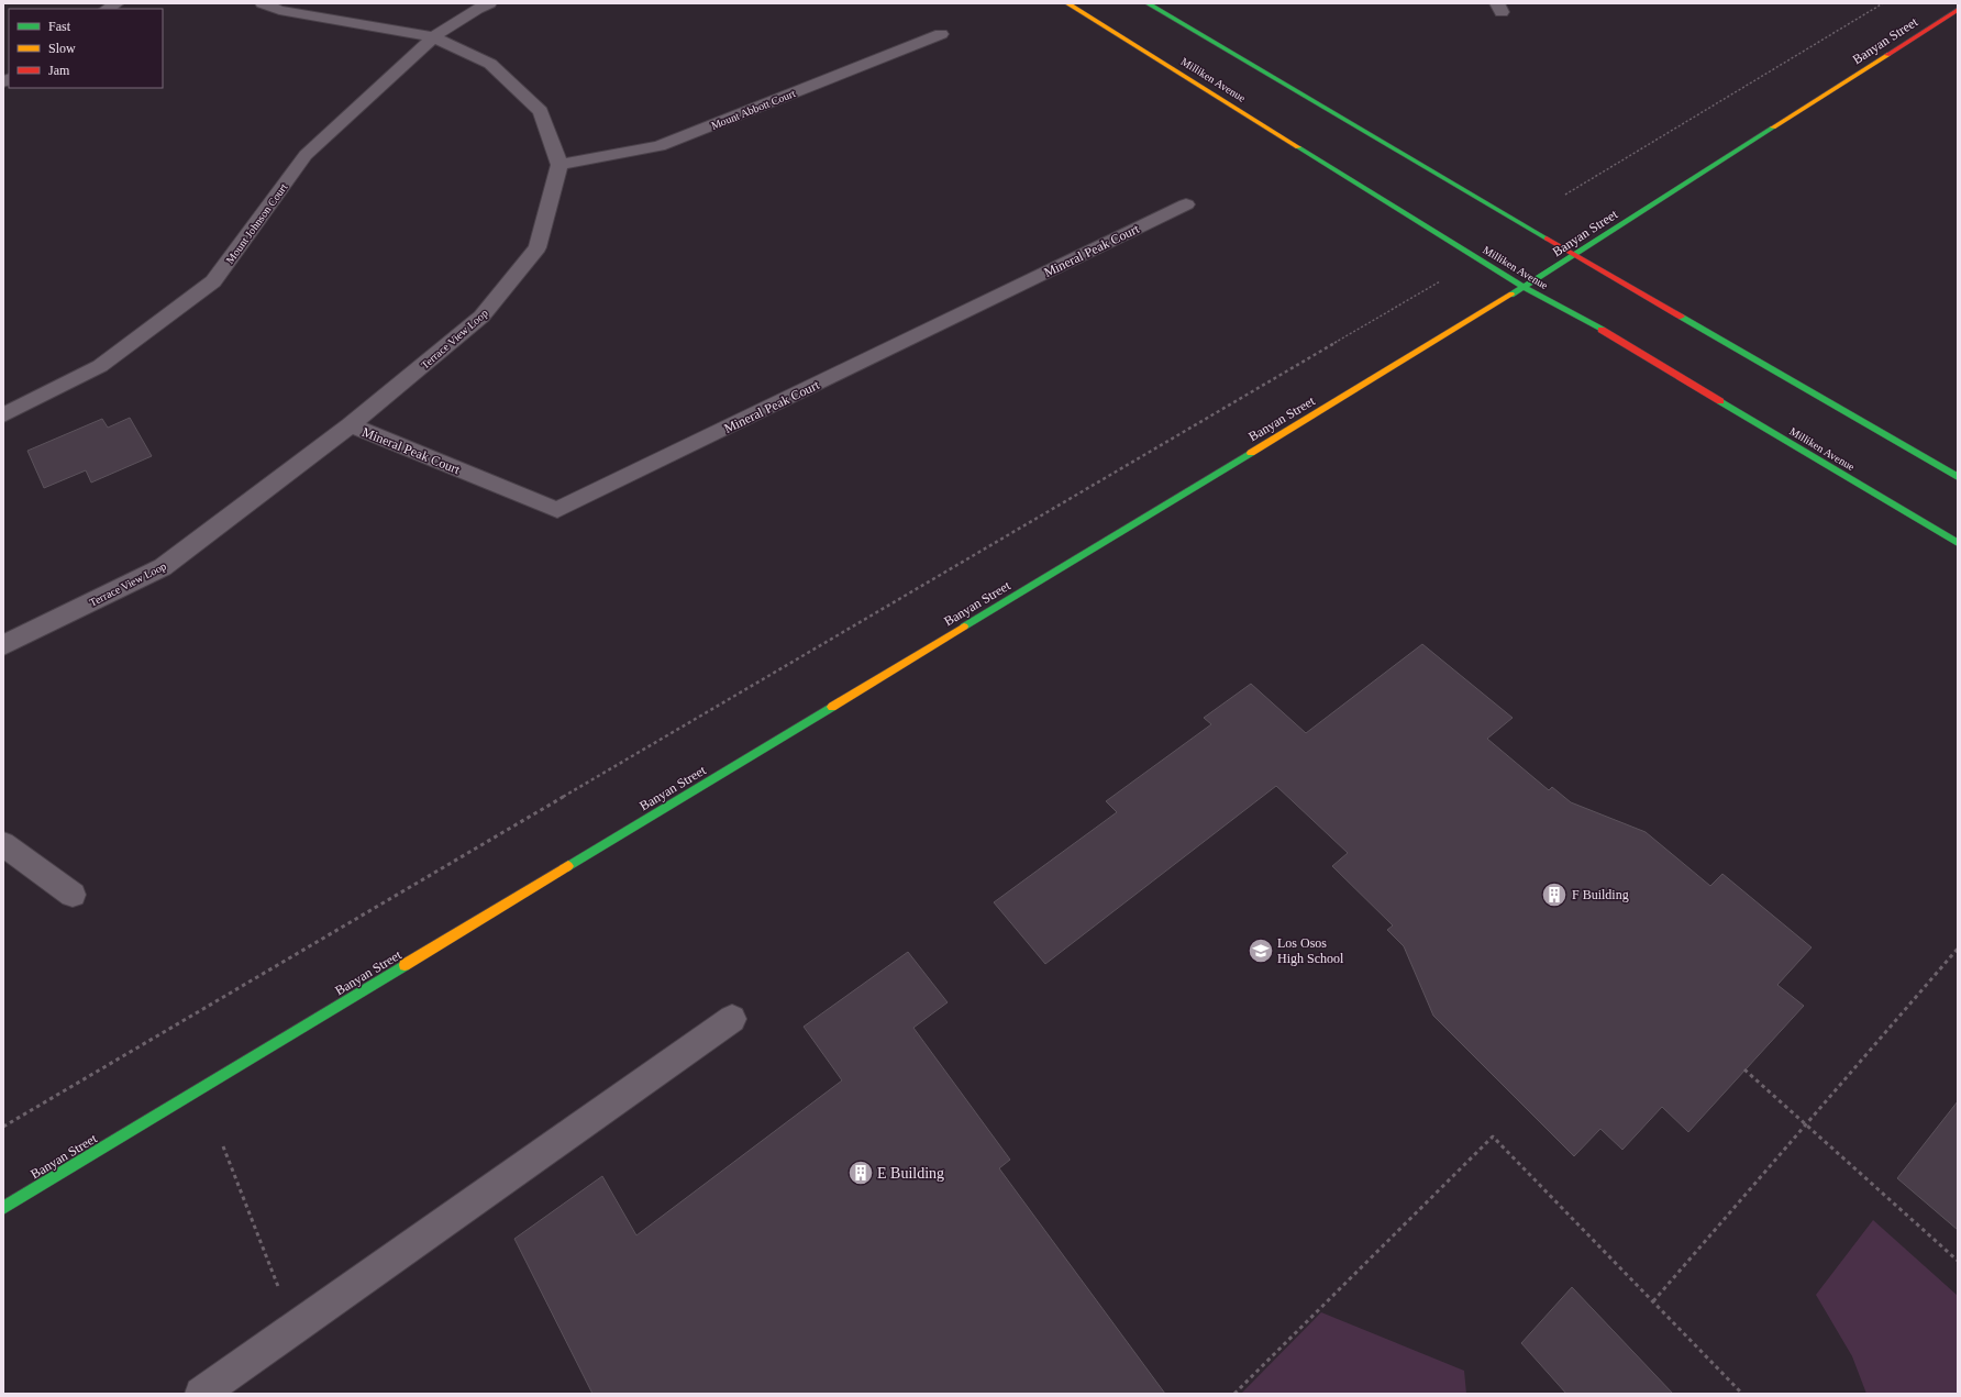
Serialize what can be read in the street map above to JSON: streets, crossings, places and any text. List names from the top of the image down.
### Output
{
  "streets": {
    "main road": ["Banyan Street", "Milliken Avenue"],
    "street": [
      "Mount Abbott Court",
      "Mount Johnson Court",
      "Mineral Peak Court",
      "Terrace View Loop"
    ]
  },
  "crossings": [
    ["Banyan Street", "Milliken Avenue"],
    ["Mount Abbott Court", "Terrace View Loop"],
    ["Mineral Peak Court", "Terrace View Loop"]
  ],
  "places": {
    "building": ["F Building", "E Building"],
    "school or university": ["Los Osos High School"]
  },
  "legend": ["Fast", "Slow", "Jam"]
}
